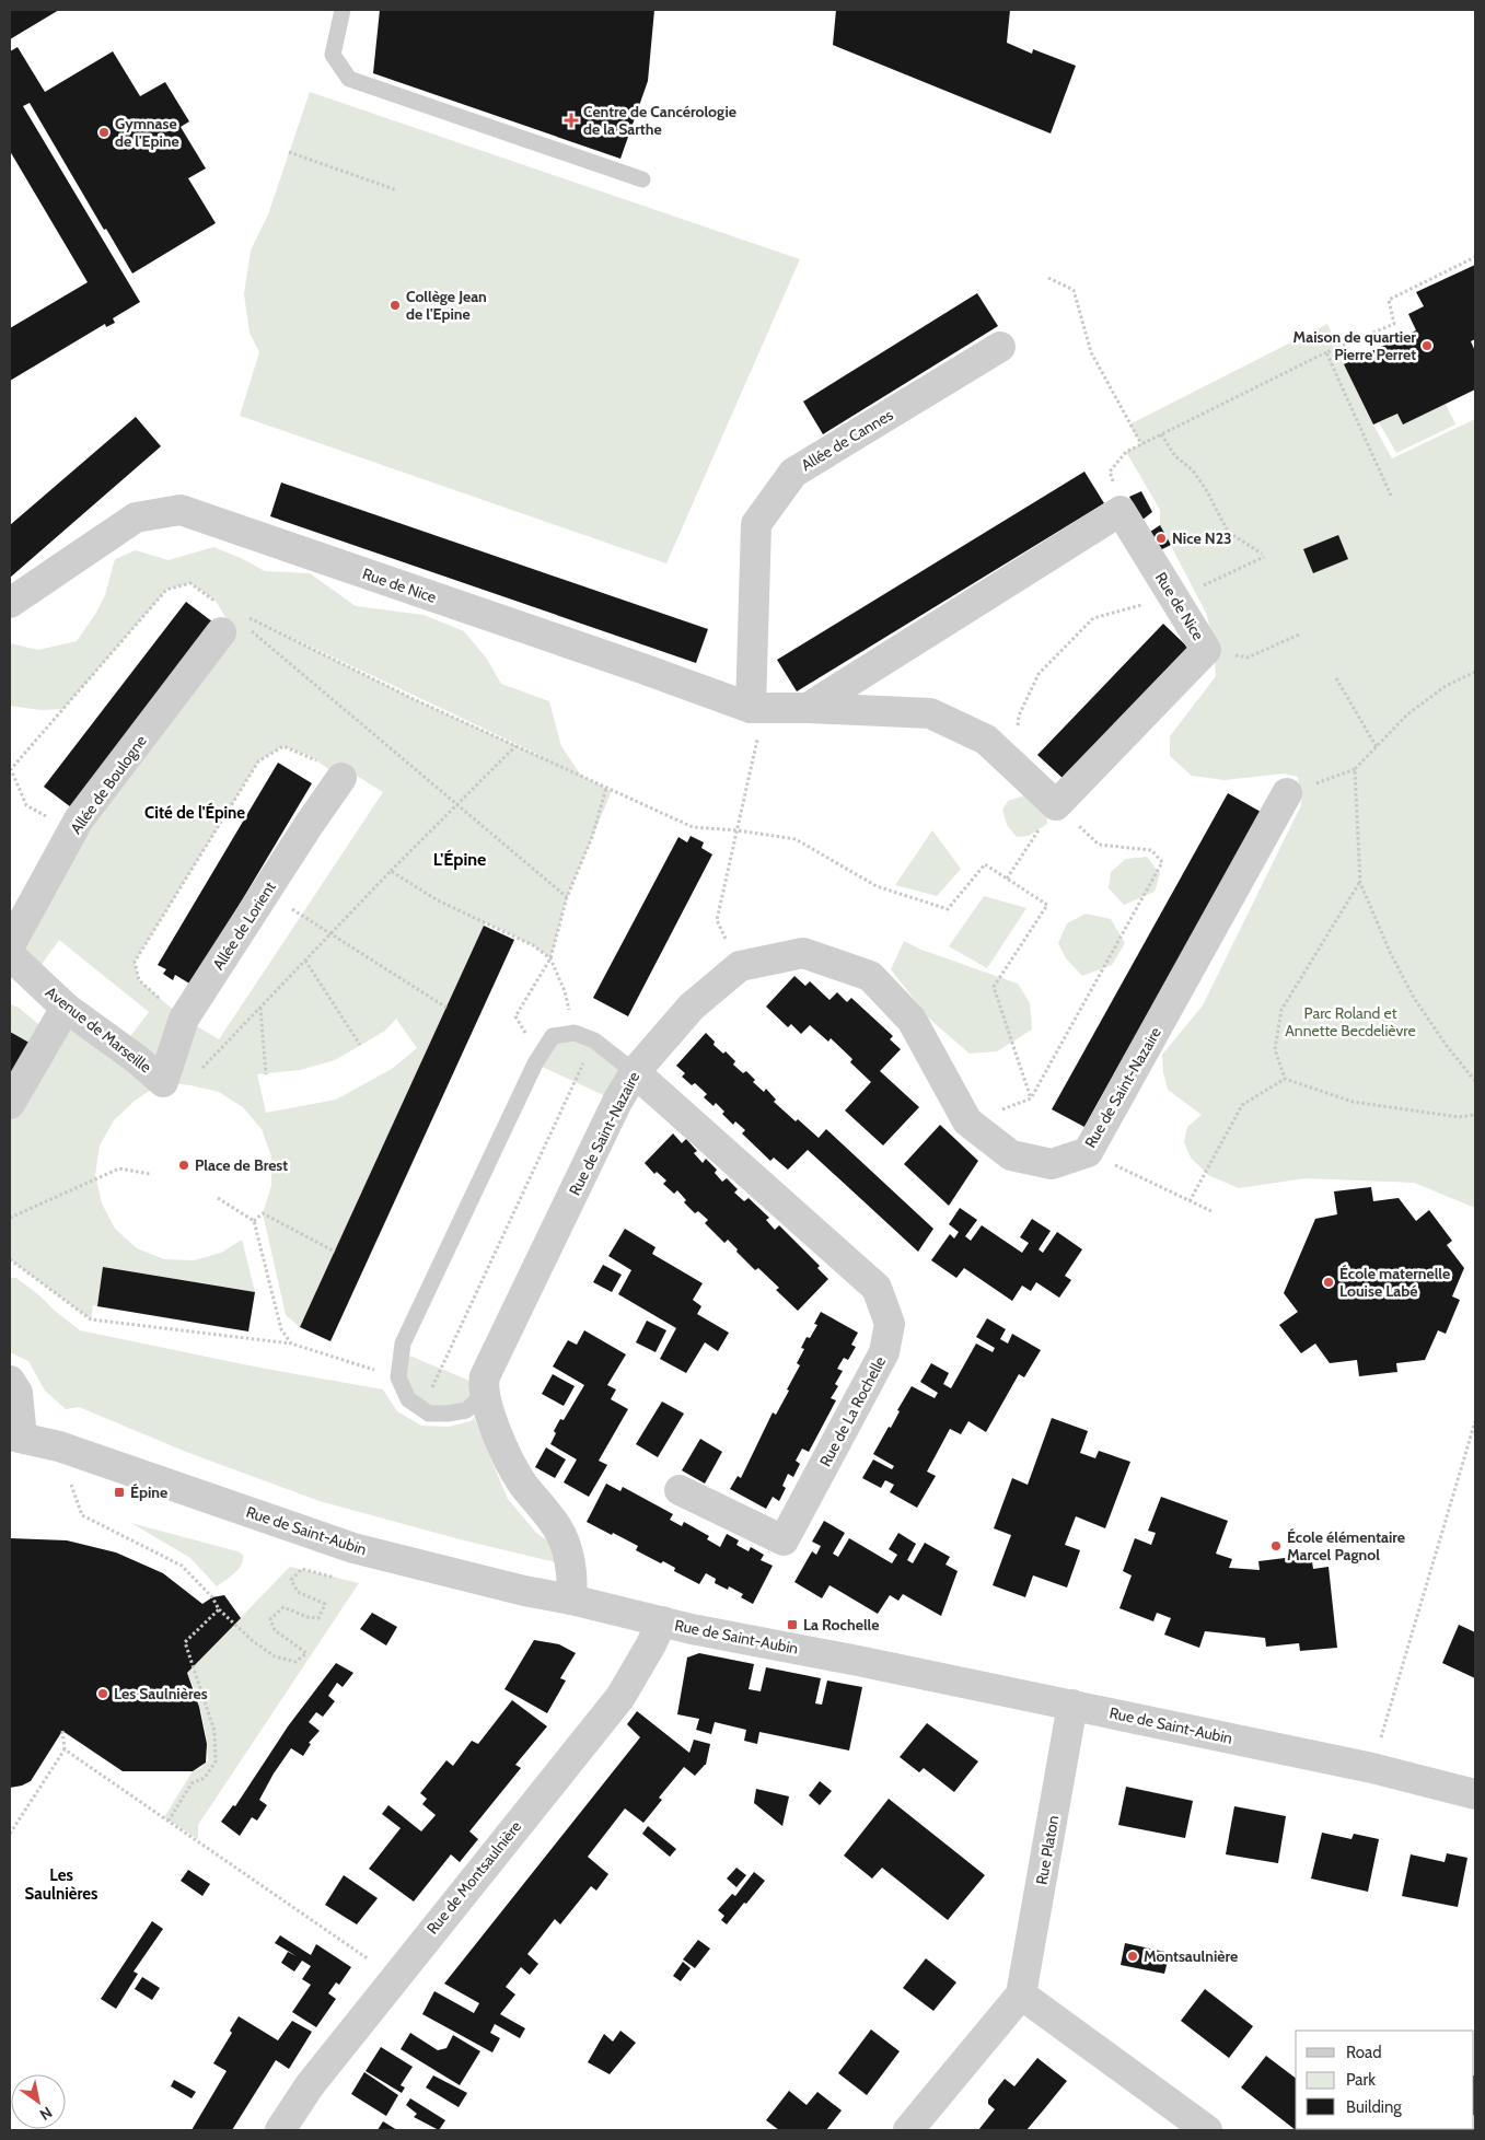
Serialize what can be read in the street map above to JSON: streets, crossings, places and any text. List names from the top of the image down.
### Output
{
  "streets": {
    "street": [
      "Allée de Cannes",
      "Rue de Nice",
      "Allée de Boulogne",
      "Allée de Lorient",
      "Avenue de Marseille",
      "Rue de Saint-Nazaire",
      "Rue de La Rochelle",
      "Rue de Saint-Aubin",
      "Rue Platon",
      "Rue de Montsaulnière"
    ]
  },
  "crossings": [
    ["Allée de Cannes", "Rue de Nice"],
    ["Allée de Lorient", "Avenue de Marseille"],
    ["Rue de Saint-Nazaire", "Rue de La Rochelle"],
    ["Rue de Saint-Aubin", "Rue Platon"],
    ["Rue de Saint-Aubin", "Rue de Montsaulnière"]
  ],
  "districts": ["Cité de l'Épine", "L'Épine", "Les Saulnières"],
  "parks": ["Parc Roland et Annette Becdelièvre"],
  "places": {
    "health": ["Centre de Cancérologie de la Sarthe"],
    "other": [
      "Gymnase de l'Epine",
      "Collège Jean de l'Epine",
      "Maison de quartier Pierre Perret",
      "Nice N23",
      "Place de Brest",
      "École maternelle Louise Labé",
      "École élémentaire Marcel Pagnol",
      "Les Saulnières",
      "Montsaulnière"
    ],
    "transit": ["Épine", "La Rochelle"]
  },
  "legend": ["Road", "Park", "Building"],
  "north": "bottom right"
}
